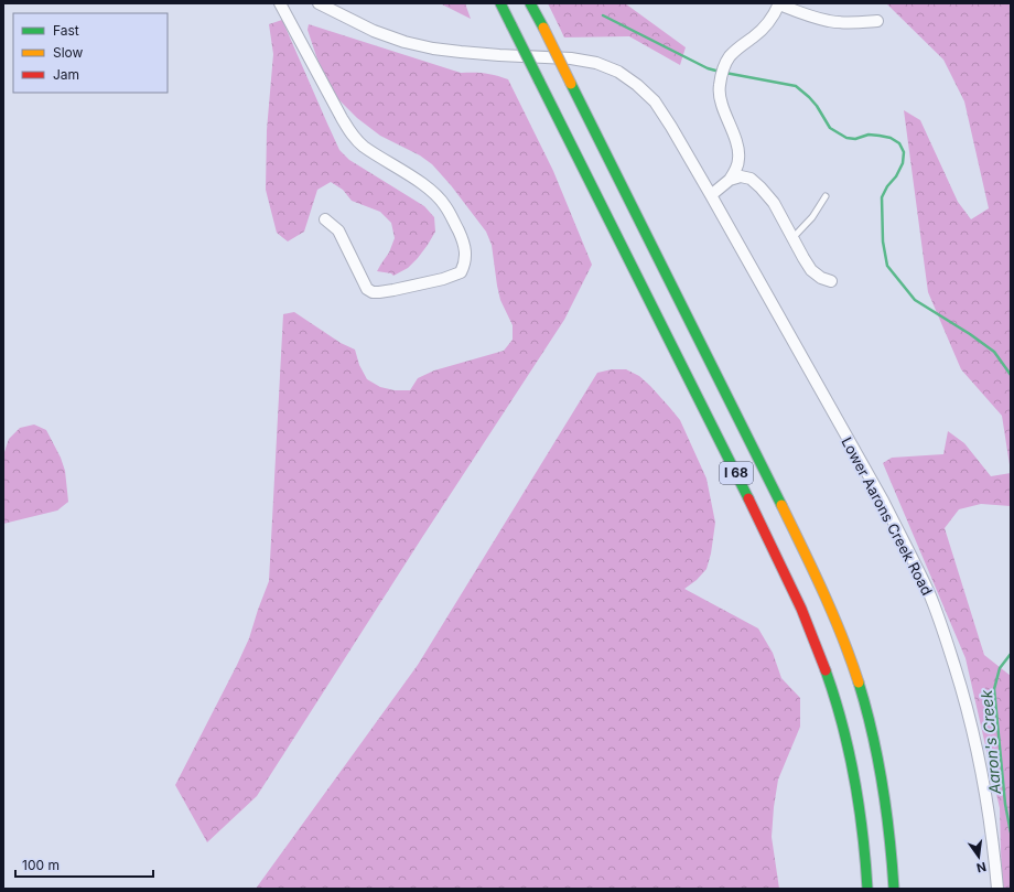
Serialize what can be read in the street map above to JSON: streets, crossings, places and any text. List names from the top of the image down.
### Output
{
  "streets": {
    "highway": ["I 68"],
    "street": ["Lower Aarons Creek Road"]
  },
  "water": ["Aaron's Creek"],
  "legend": ["Fast", "Slow", "Jam"],
  "scale_bar": "100 m",
  "north": "bottom"
}
